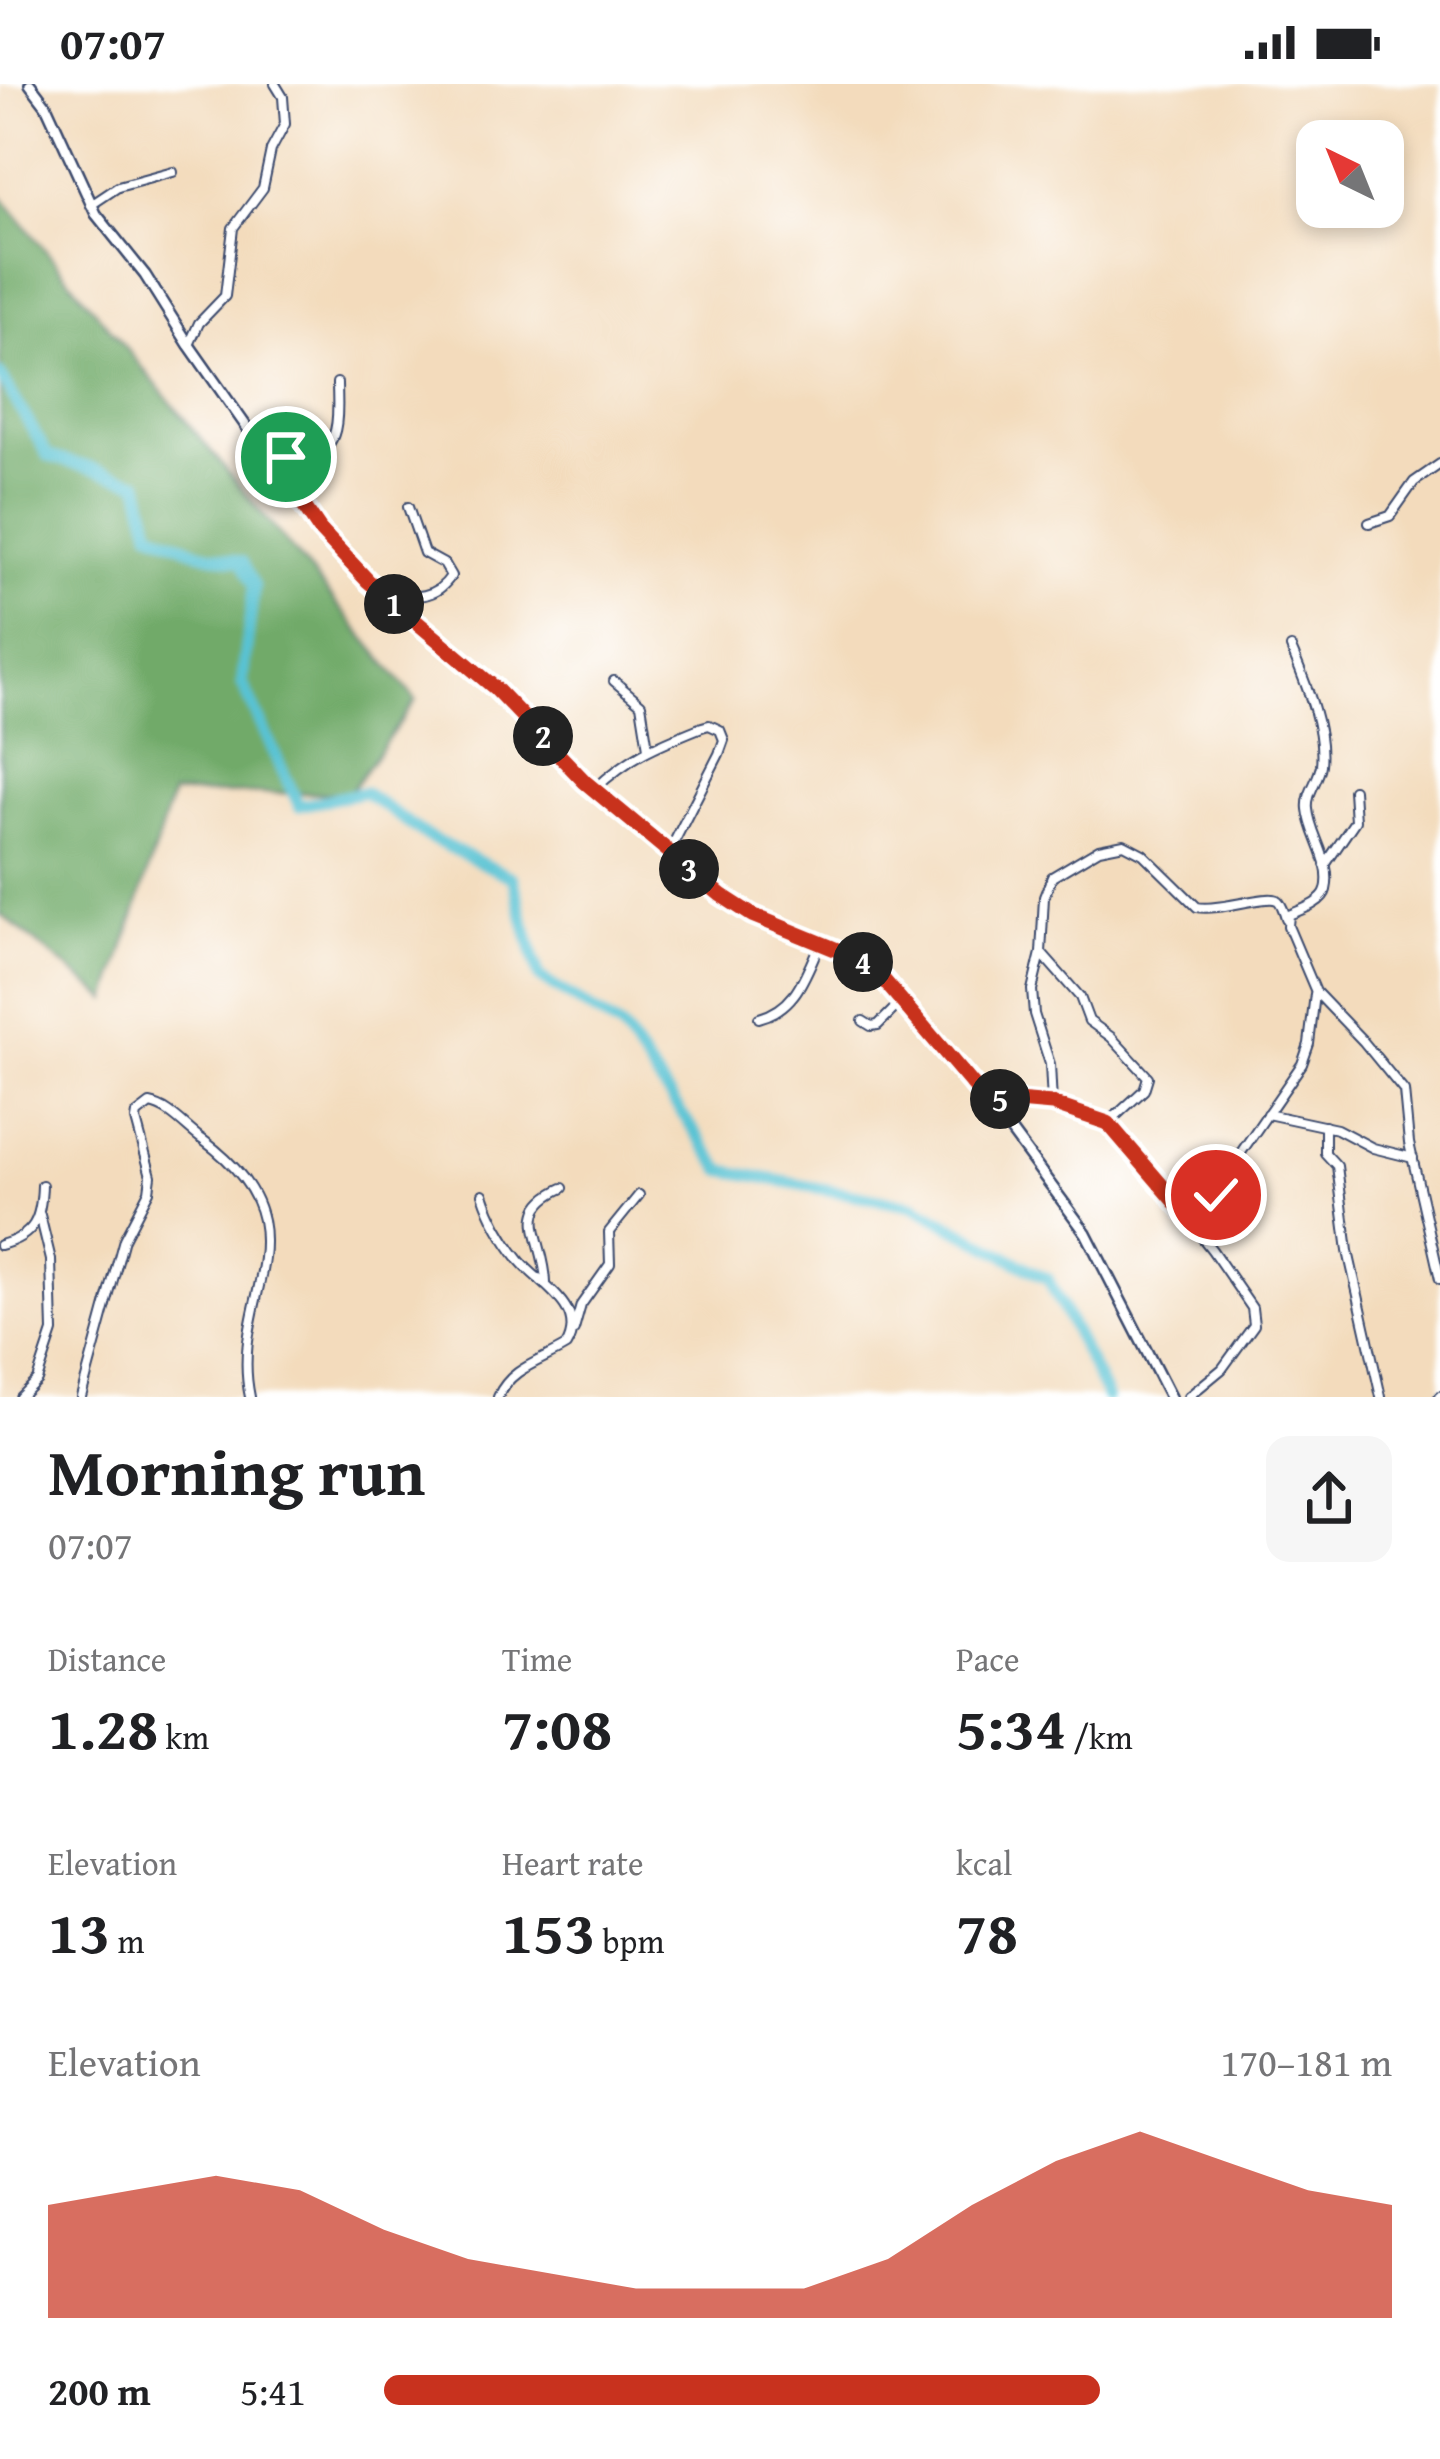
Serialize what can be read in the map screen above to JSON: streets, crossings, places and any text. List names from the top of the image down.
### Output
{
  "north": "top left",
  "page": {
    "status": "07:07",
    "pins": [
      "1",
      "2",
      "3",
      "4",
      "5"
    ],
    "heading": ["Morning run", "07:07"],
    "stats": [
      ["Distance", "1.28 km"],
      ["Time", "7:08"],
      ["Pace", "5:34 /km"],
      ["Elevation", "13 m"],
      ["Heart rate", "153 bpm"],
      ["kcal", "78"]
    ],
    "chart": ["Elevation", "170–181 m"],
    "list": [
      {
        "name": "200 m",
        "note": "5:41"
      }
    ]
  }
}
